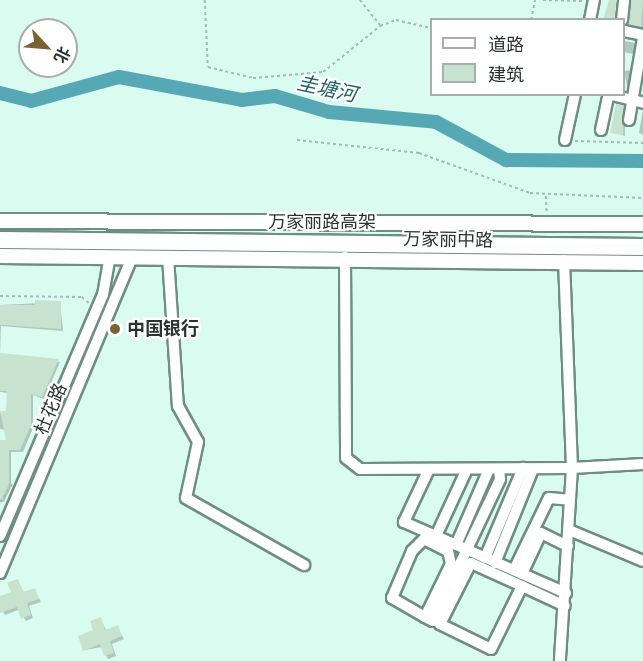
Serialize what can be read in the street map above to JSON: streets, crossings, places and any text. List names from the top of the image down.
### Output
{
  "streets": {
    "highway": ["万家丽路高架"],
    "main road": ["万家丽中路"],
    "street": ["杜花路"]
  },
  "crossings": [
    ["万家丽中路", "杜花路"]
  ],
  "water": ["圭塘河"],
  "places": ["中国银行"],
  "legend": ["道路", "建筑"],
  "north": "bottom right"
}
